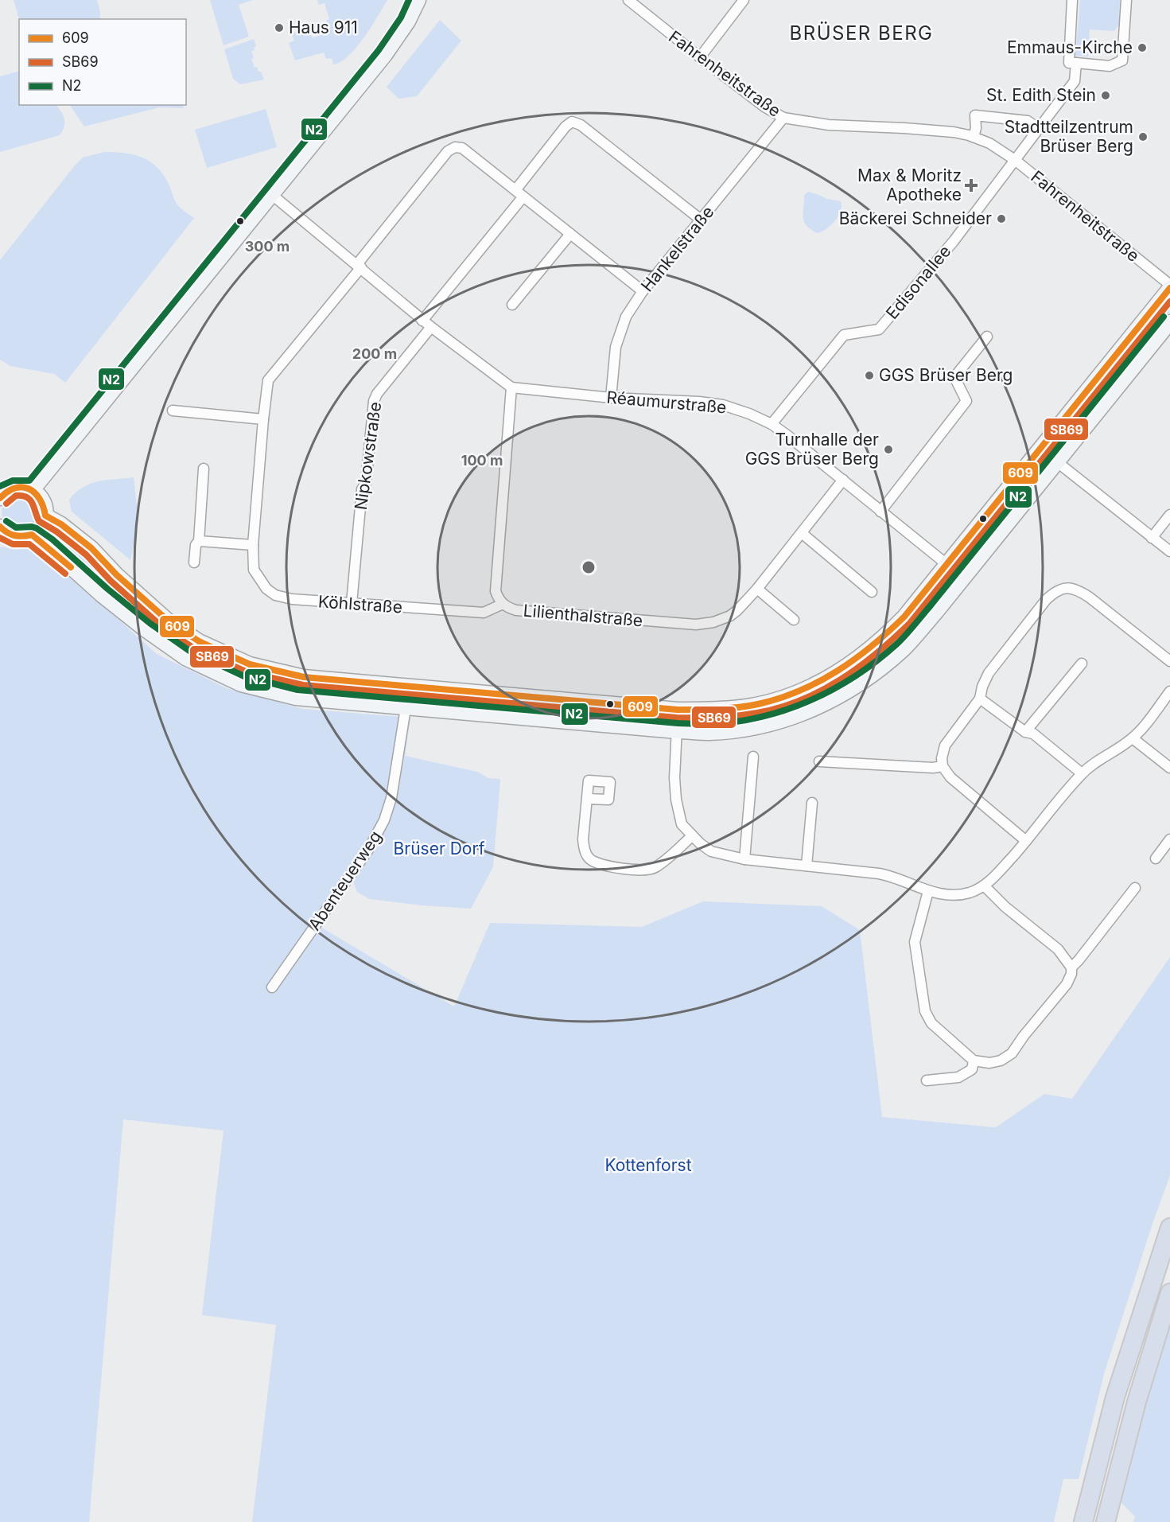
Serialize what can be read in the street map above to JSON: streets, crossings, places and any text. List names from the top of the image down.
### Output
{
  "streets": {
    "street": [
      "Fahrenheitstraße",
      "Hankelstraße",
      "Edisonallee",
      "Réaumurstraße",
      "Nipkowstraße",
      "Köhlstraße",
      "Lilienthalstraße",
      "Abenteuerweg"
    ]
  },
  "crossings": [
    ["Fahrenheitstraße", "Hankelstraße"],
    ["Fahrenheitstraße", "Edisonallee"],
    ["Hankelstraße", "Réaumurstraße"],
    ["Edisonallee", "Réaumurstraße"],
    ["Réaumurstraße", "Lilienthalstraße"],
    ["Nipkowstraße", "Köhlstraße"],
    ["Köhlstraße", "Lilienthalstraße"]
  ],
  "districts": ["BRÜSER BERG"],
  "parks": ["Brüser Dorf", "Kottenforst"],
  "places": {
    "other": [
      "Haus 911",
      "Emmaus-Kirche",
      "St. Edith Stein",
      "Stadtteilzentrum Brüser Berg",
      "Bäckerei Schneider",
      "GGS Brüser Berg",
      "Turnhalle der GGS Brüser Berg"
    ],
    "health": ["Max & Moritz Apotheke"]
  },
  "lines": ["transit line N2", "transit line 609", "transit line SB69"],
  "legend": ["609", "SB69", "N2"],
  "rings": ["300 m", "200 m", "100 m"]
}
